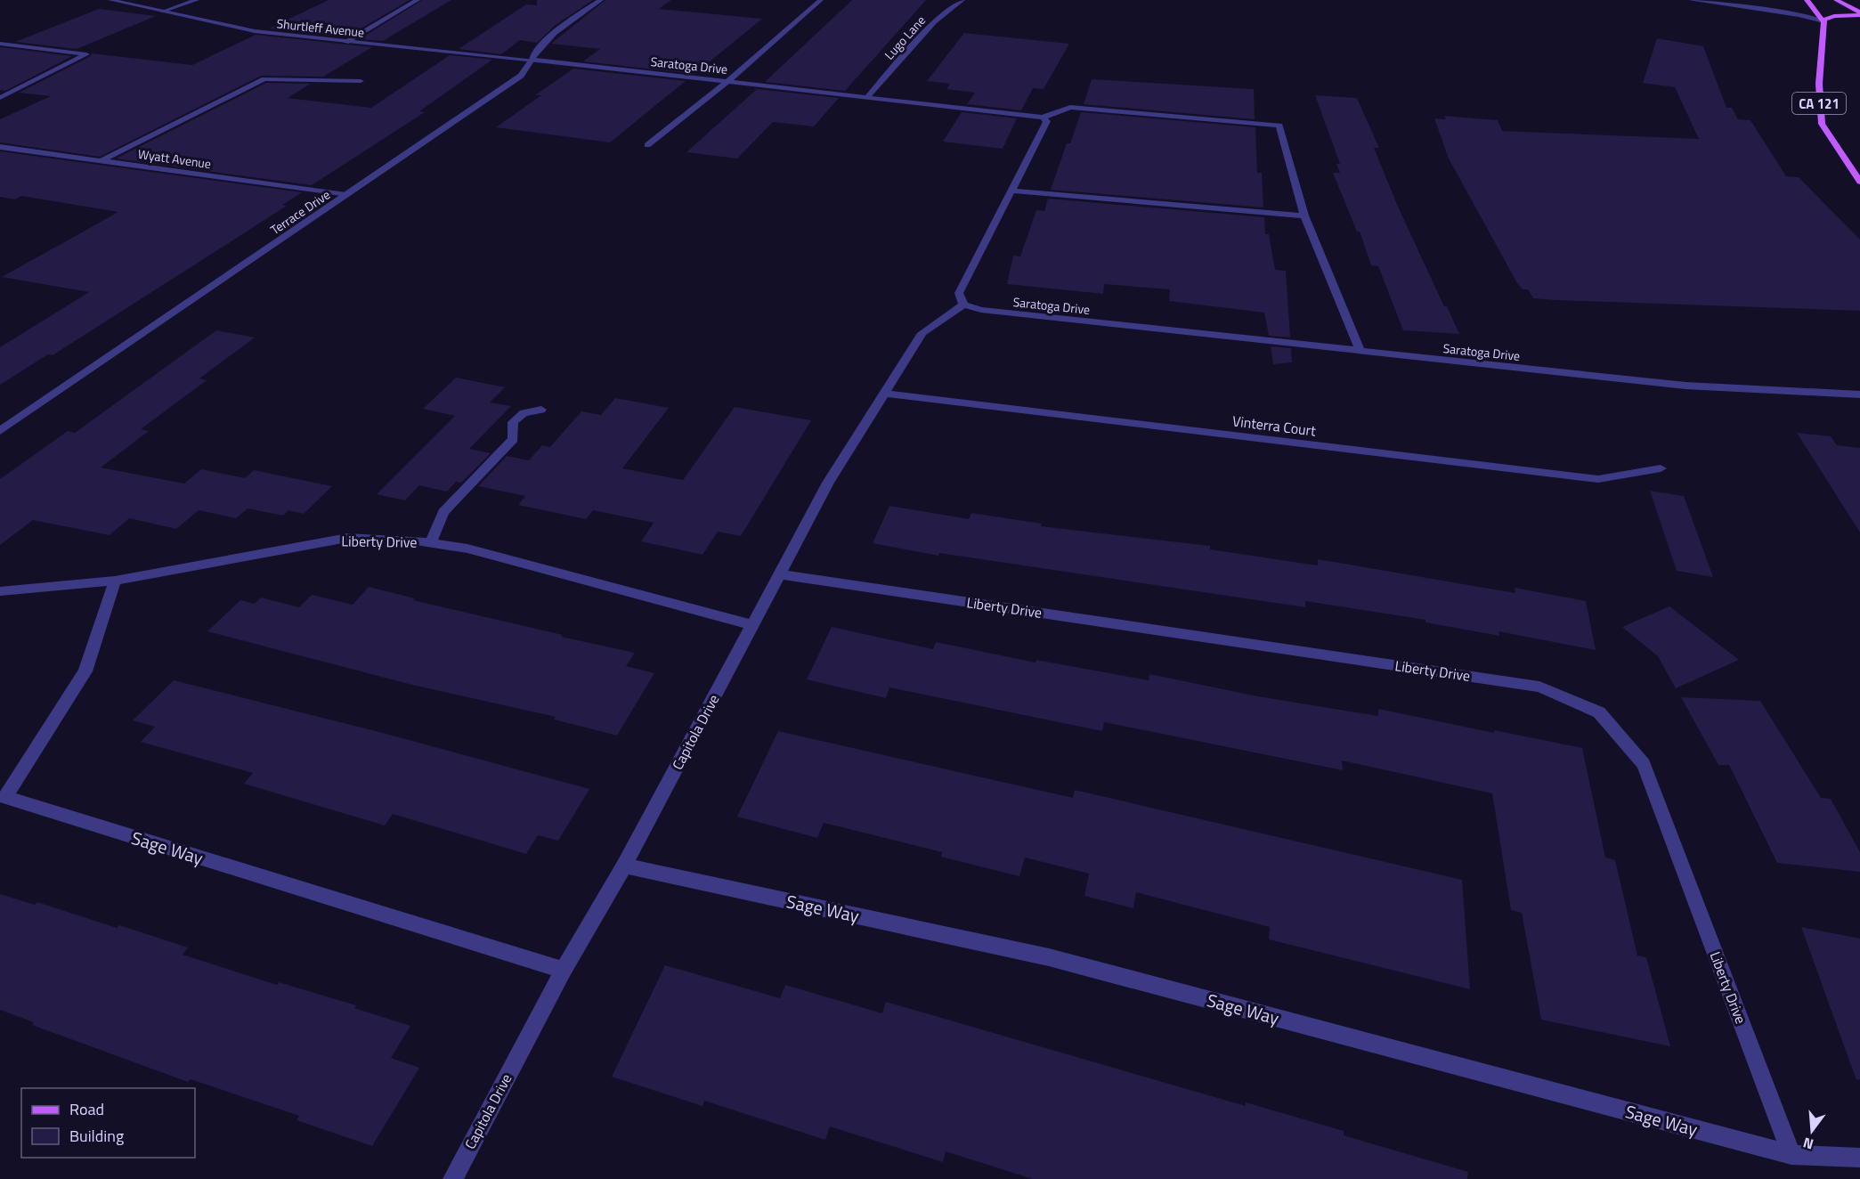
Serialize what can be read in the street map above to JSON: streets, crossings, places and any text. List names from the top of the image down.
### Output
{
  "streets": {
    "main road": ["CA 121"],
    "street": [
      "Shurtleff Avenue",
      "Lugo Lane",
      "Saratoga Drive",
      "Wyatt Avenue",
      "Terrace Drive",
      "Vinterra Court",
      "Liberty Drive",
      "Capitola Drive",
      "Sage Way"
    ]
  },
  "crossings": [
    ["Shurtleff Avenue", "Saratoga Drive"],
    ["Shurtleff Avenue", "Terrace Drive"],
    ["Lugo Lane", "Saratoga Drive"],
    ["Saratoga Drive", "Terrace Drive"],
    ["Saratoga Drive", "Capitola Drive"],
    ["Wyatt Avenue", "Terrace Drive"],
    ["Vinterra Court", "Capitola Drive"],
    ["Liberty Drive", "Capitola Drive"],
    ["Liberty Drive", "Sage Way"],
    ["Capitola Drive", "Sage Way"]
  ],
  "legend": ["Road", "Building"],
  "north": "bottom"
}
